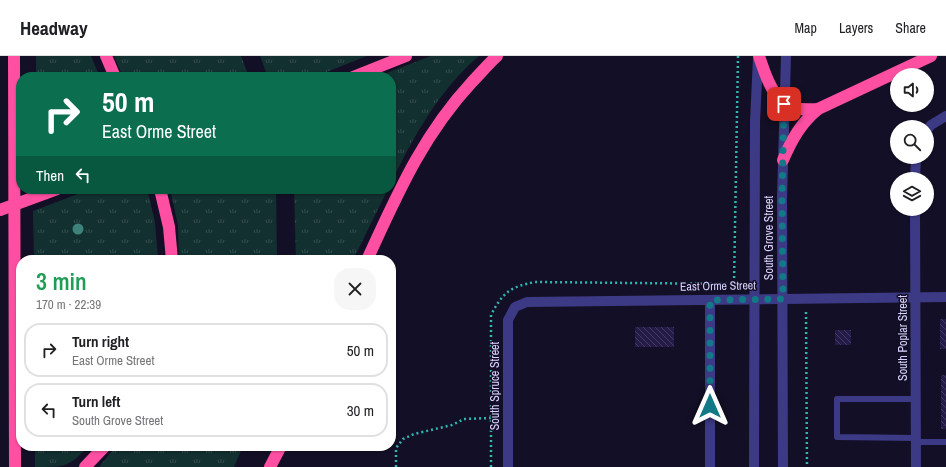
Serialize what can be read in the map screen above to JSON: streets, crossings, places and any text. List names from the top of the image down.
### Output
{
  "streets": {
    "street": [
      "South Grove Street",
      "East Orme Street",
      "South Poplar Street",
      "South Spruce Street"
    ]
  },
  "crossings": [
    ["South Grove Street", "East Orme Street"],
    ["East Orme Street", "South Poplar Street"],
    ["East Orme Street", "South Spruce Street"]
  ],
  "page": {
    "header": "Headway",
    "nav": ["Map", "Layers", "Share"],
    "turn": ["50 m", "East Orme Street"],
    "then": "Then",
    "heading": ["3 min", "170 m · 22:39"],
    "list": [
      {
        "name": "Turn right",
        "note": "East Orme Street",
        "value": "50 m"
      },
      {
        "name": "Turn left",
        "note": "South Grove Street",
        "value": "30 m"
      }
    ]
  }
}
